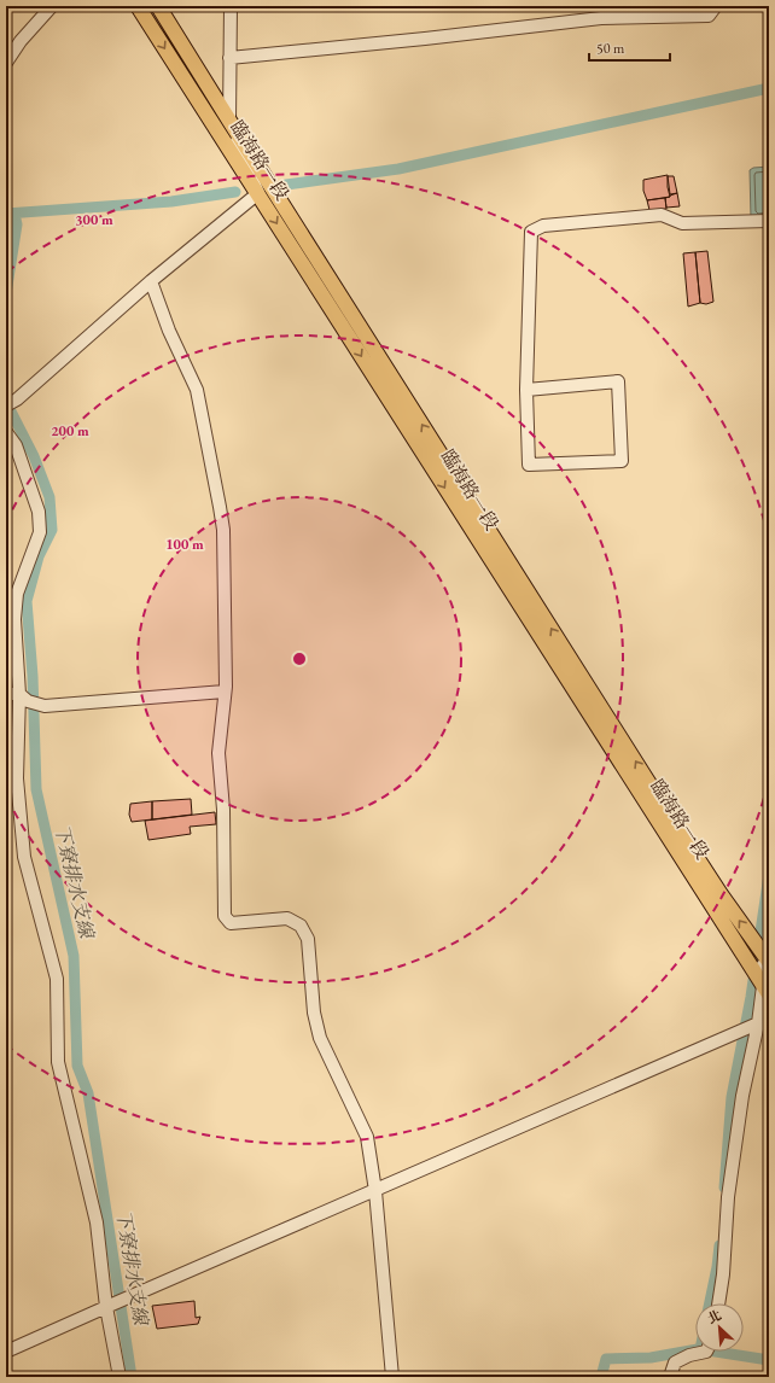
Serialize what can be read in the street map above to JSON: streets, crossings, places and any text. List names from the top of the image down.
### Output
{
  "streets": {
    "main road": ["臨海路一段"]
  },
  "water": ["下寮排水支線"],
  "scale_bar": "50 m",
  "north": "top left",
  "rings": ["300 m", "200 m", "100 m"]
}
